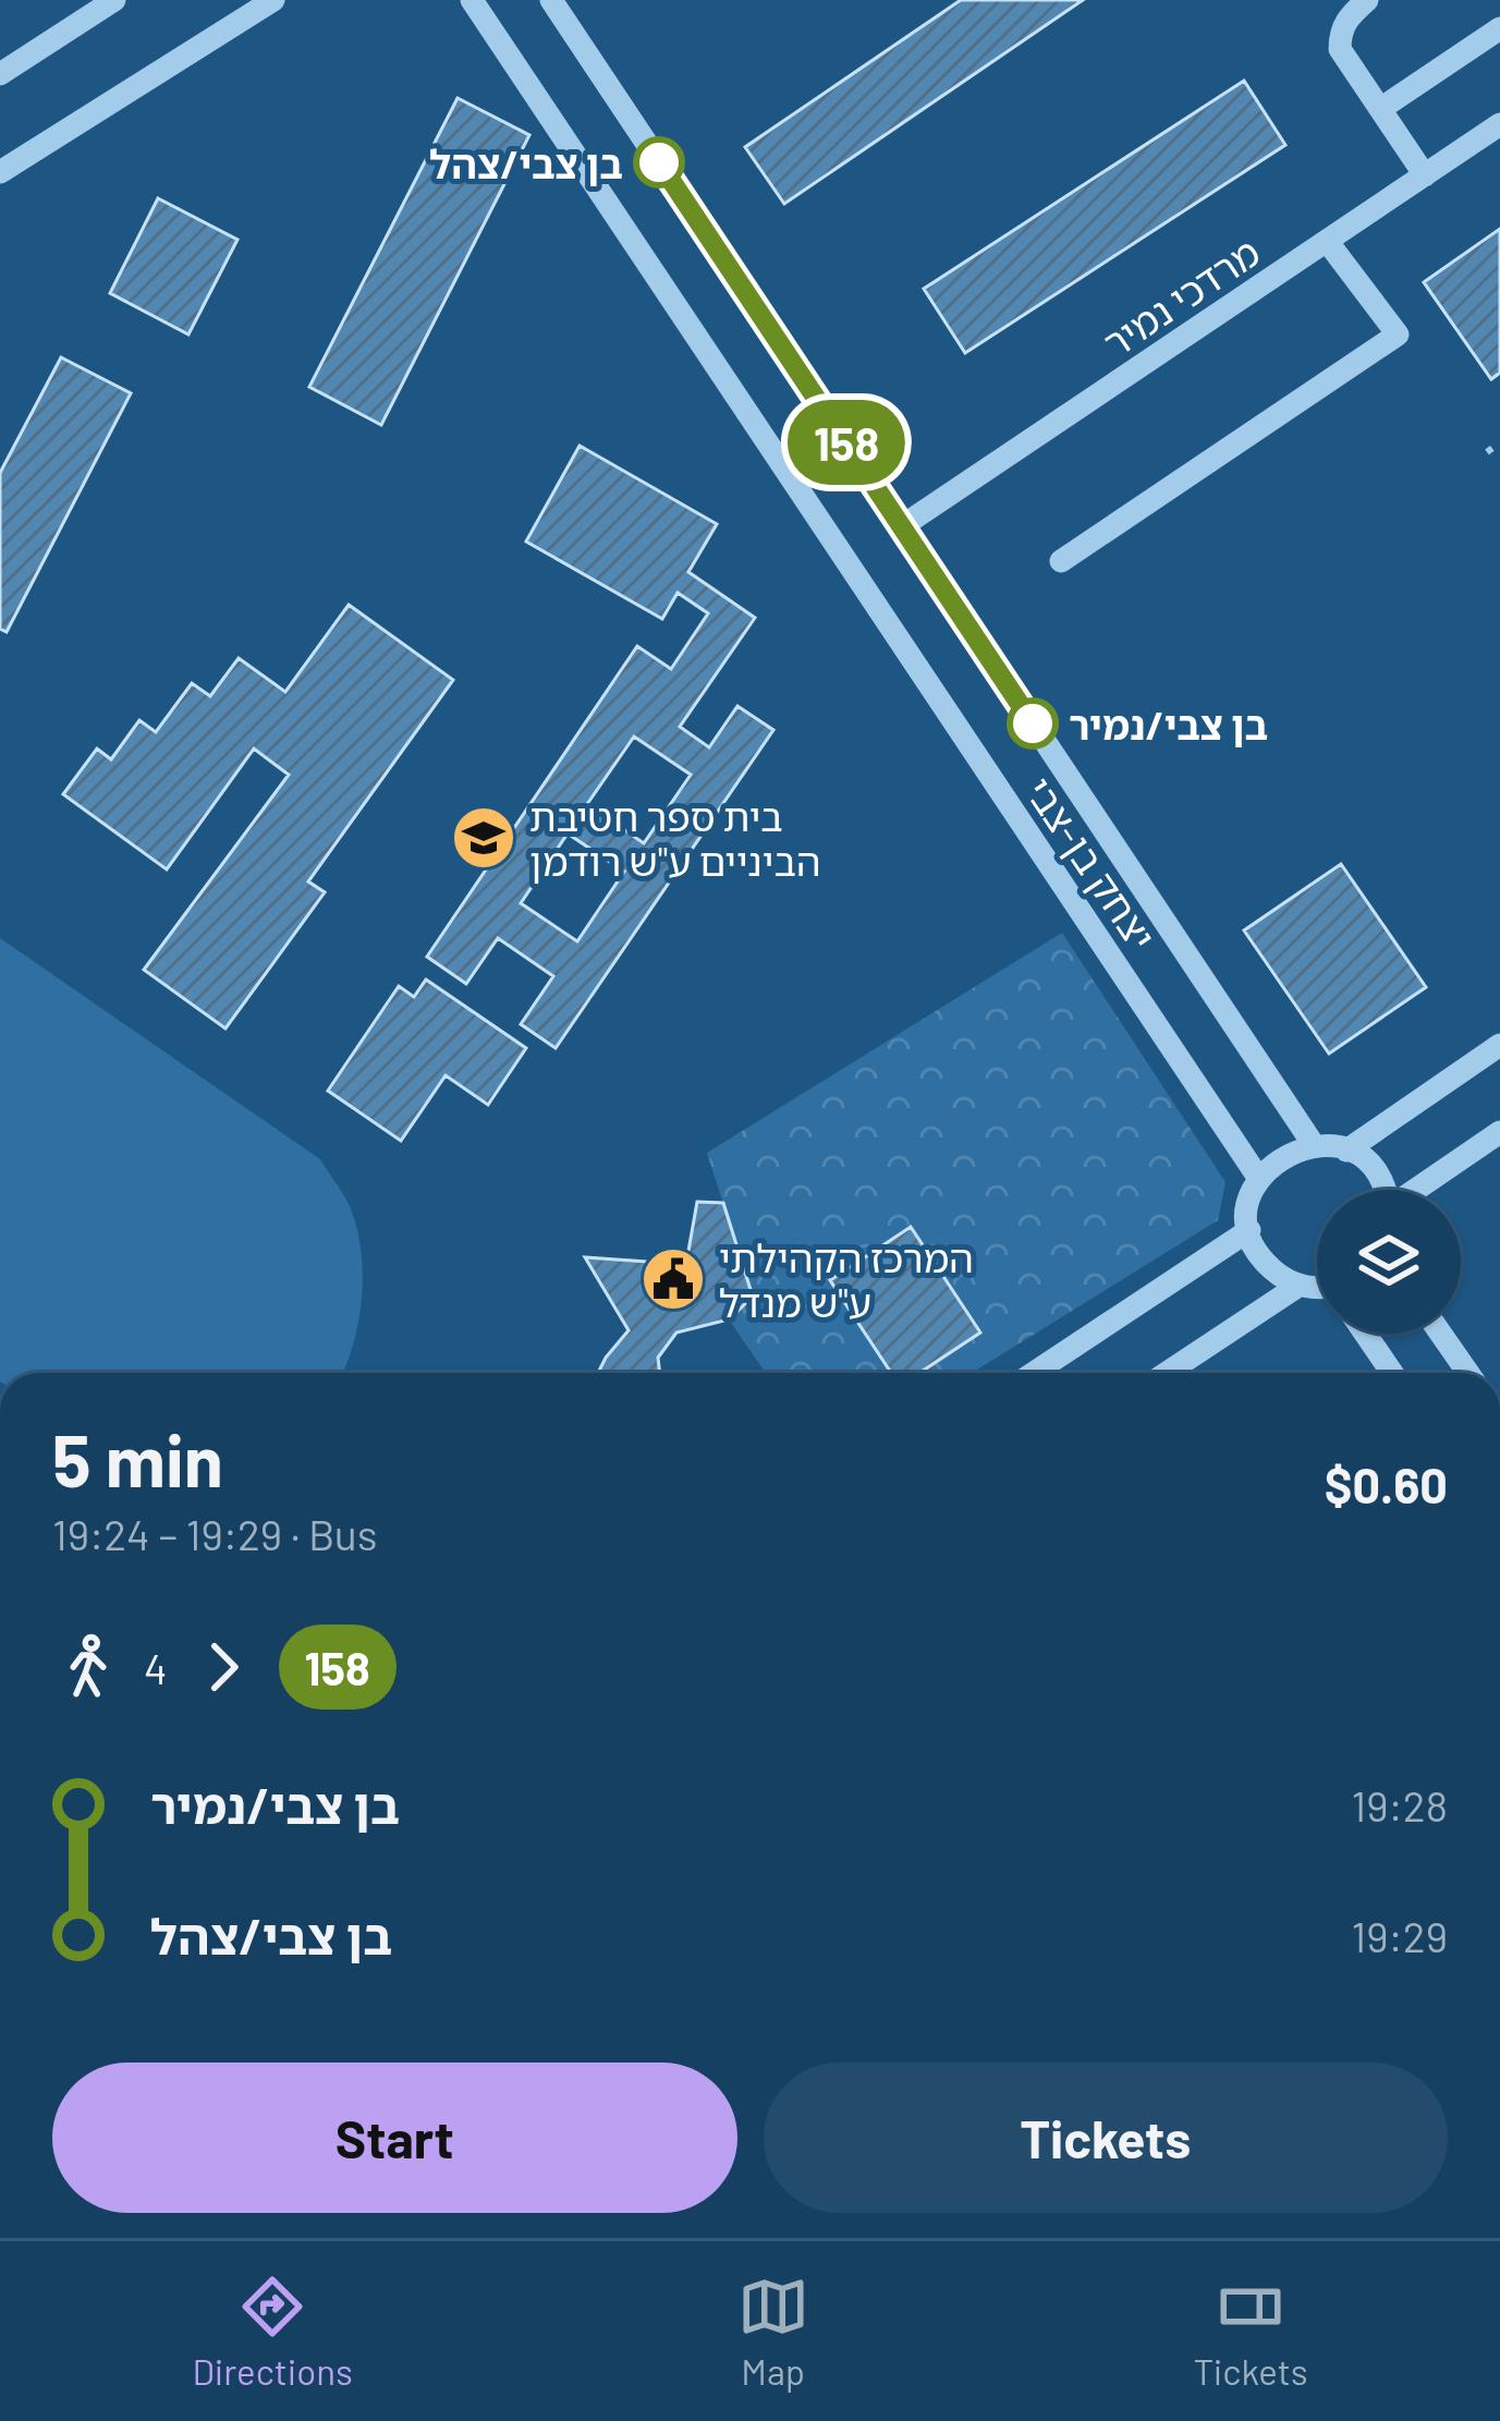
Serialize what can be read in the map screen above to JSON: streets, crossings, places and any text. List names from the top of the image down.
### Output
{
  "streets": {
    "street": ["מרדכי נמיר", "יצחק בן-צבי"]
  },
  "crossings": [
    ["מרדכי נמיר", "יצחק בן-צבי"]
  ],
  "places": {
    "other": ["בן צבי/צהל", "בן צבי/נמיר"],
    "school or university": ["בית ספר חטיבת הביניים ע\"ש רודמן"],
    "public building": ["המרכז הקהילתי ע\"ש מנדל"]
  },
  "lines": ["bus line 158"],
  "page": {
    "on_map": "158",
    "heading": ["5 min", "19:24 – 19:29 · Bus", "$0.60"],
    "legs": ["4", "158"],
    "list": [
      {
        "name": "בן צבי/נמיר",
        "value": "19:28"
      },
      {
        "name": "בן צבי/צהל",
        "value": "19:29"
      }
    ],
    "buttons": ["Start", "Tickets"],
    "tabs": ["Directions", "Map", "Tickets"]
  }
}
